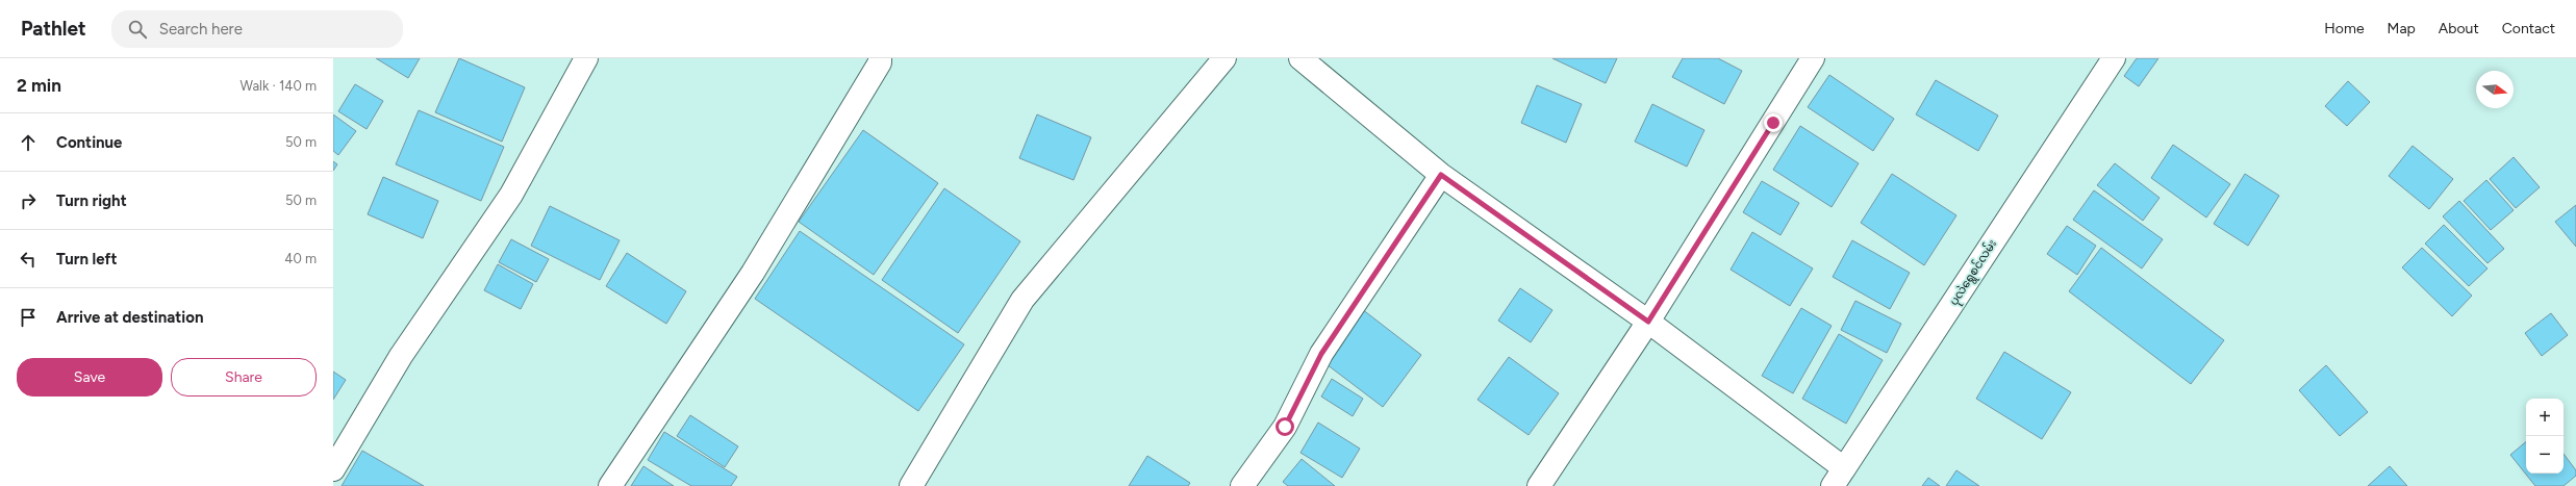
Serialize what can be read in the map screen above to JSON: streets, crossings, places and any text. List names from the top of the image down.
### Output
{
  "streets": {
    "street": ["ပုလဲရွေစင်လမ်း"]
  },
  "north": "right",
  "page": {
    "header": "Pathlet",
    "search": "Search here",
    "nav": [
      "Home",
      "Map",
      "About",
      "Contact"
    ],
    "heading": ["2 min", "Walk · 140 m"],
    "list": [
      ["Continue", "50 m"],
      ["Turn right", "50 m"],
      ["Turn left", "40 m"],
      "Arrive at destination"
    ],
    "buttons": ["Save", "Share"],
    "map_buttons": ["+", "−"]
  }
}
